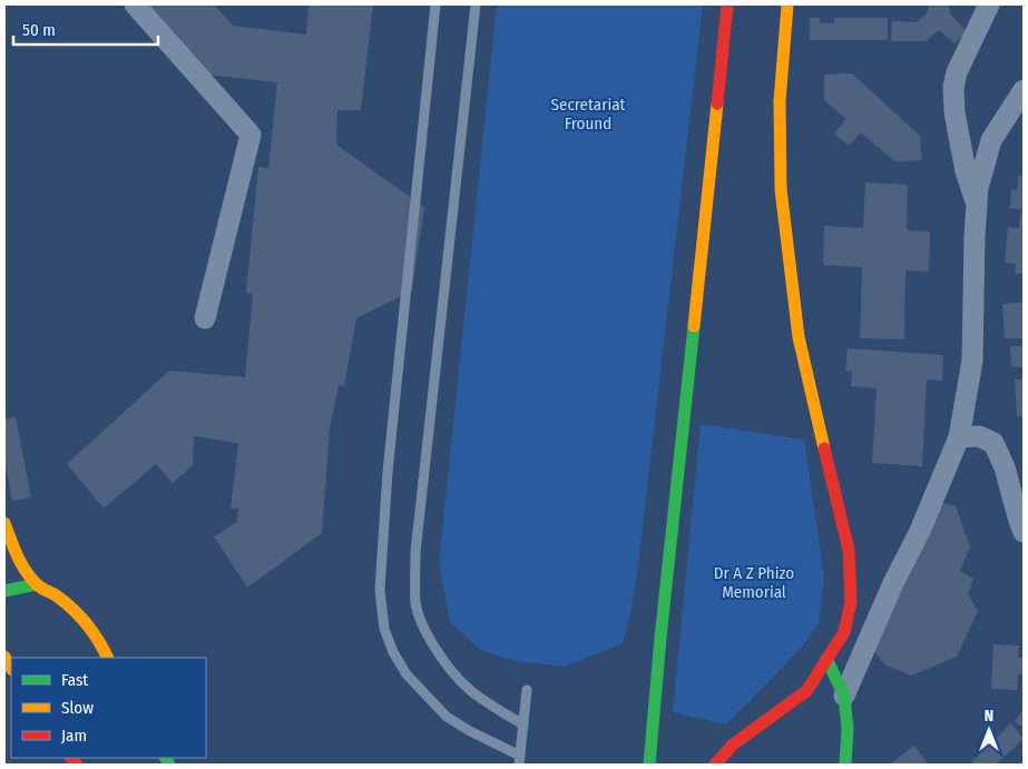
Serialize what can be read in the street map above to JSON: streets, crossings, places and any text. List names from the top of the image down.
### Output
{
  "parks": ["Secretariat Fround", "Dr A Z Phizo Memorial"],
  "legend": ["Fast", "Slow", "Jam"],
  "scale_bar": "50 m",
  "north": "top"
}
